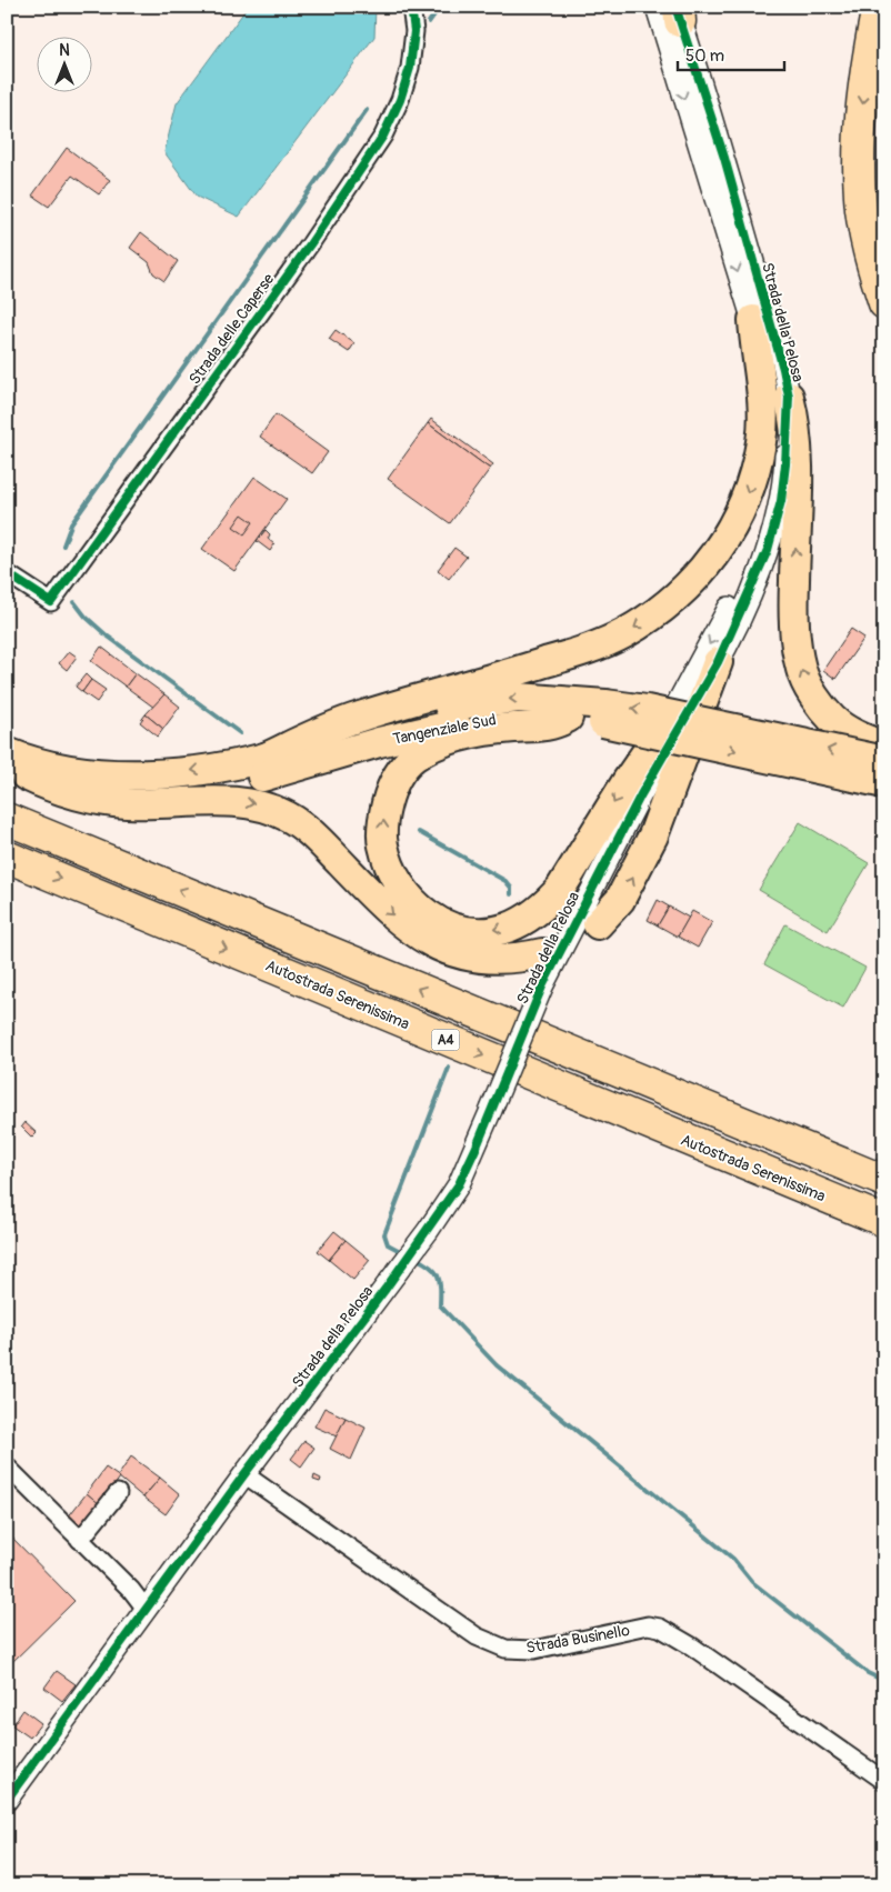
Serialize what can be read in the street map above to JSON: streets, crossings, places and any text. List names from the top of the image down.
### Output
{
  "streets": {
    "highway": ["Tangenziale Sud", "Autostrada Serenissima", "A4"],
    "street": ["Strada della Pelosa", "Strada delle Caperse", "Strada Businello"]
  },
  "crossings": [
    ["Strada della Pelosa", "Strada Businello"]
  ],
  "scale_bar": "50 m",
  "north": "top"
}
